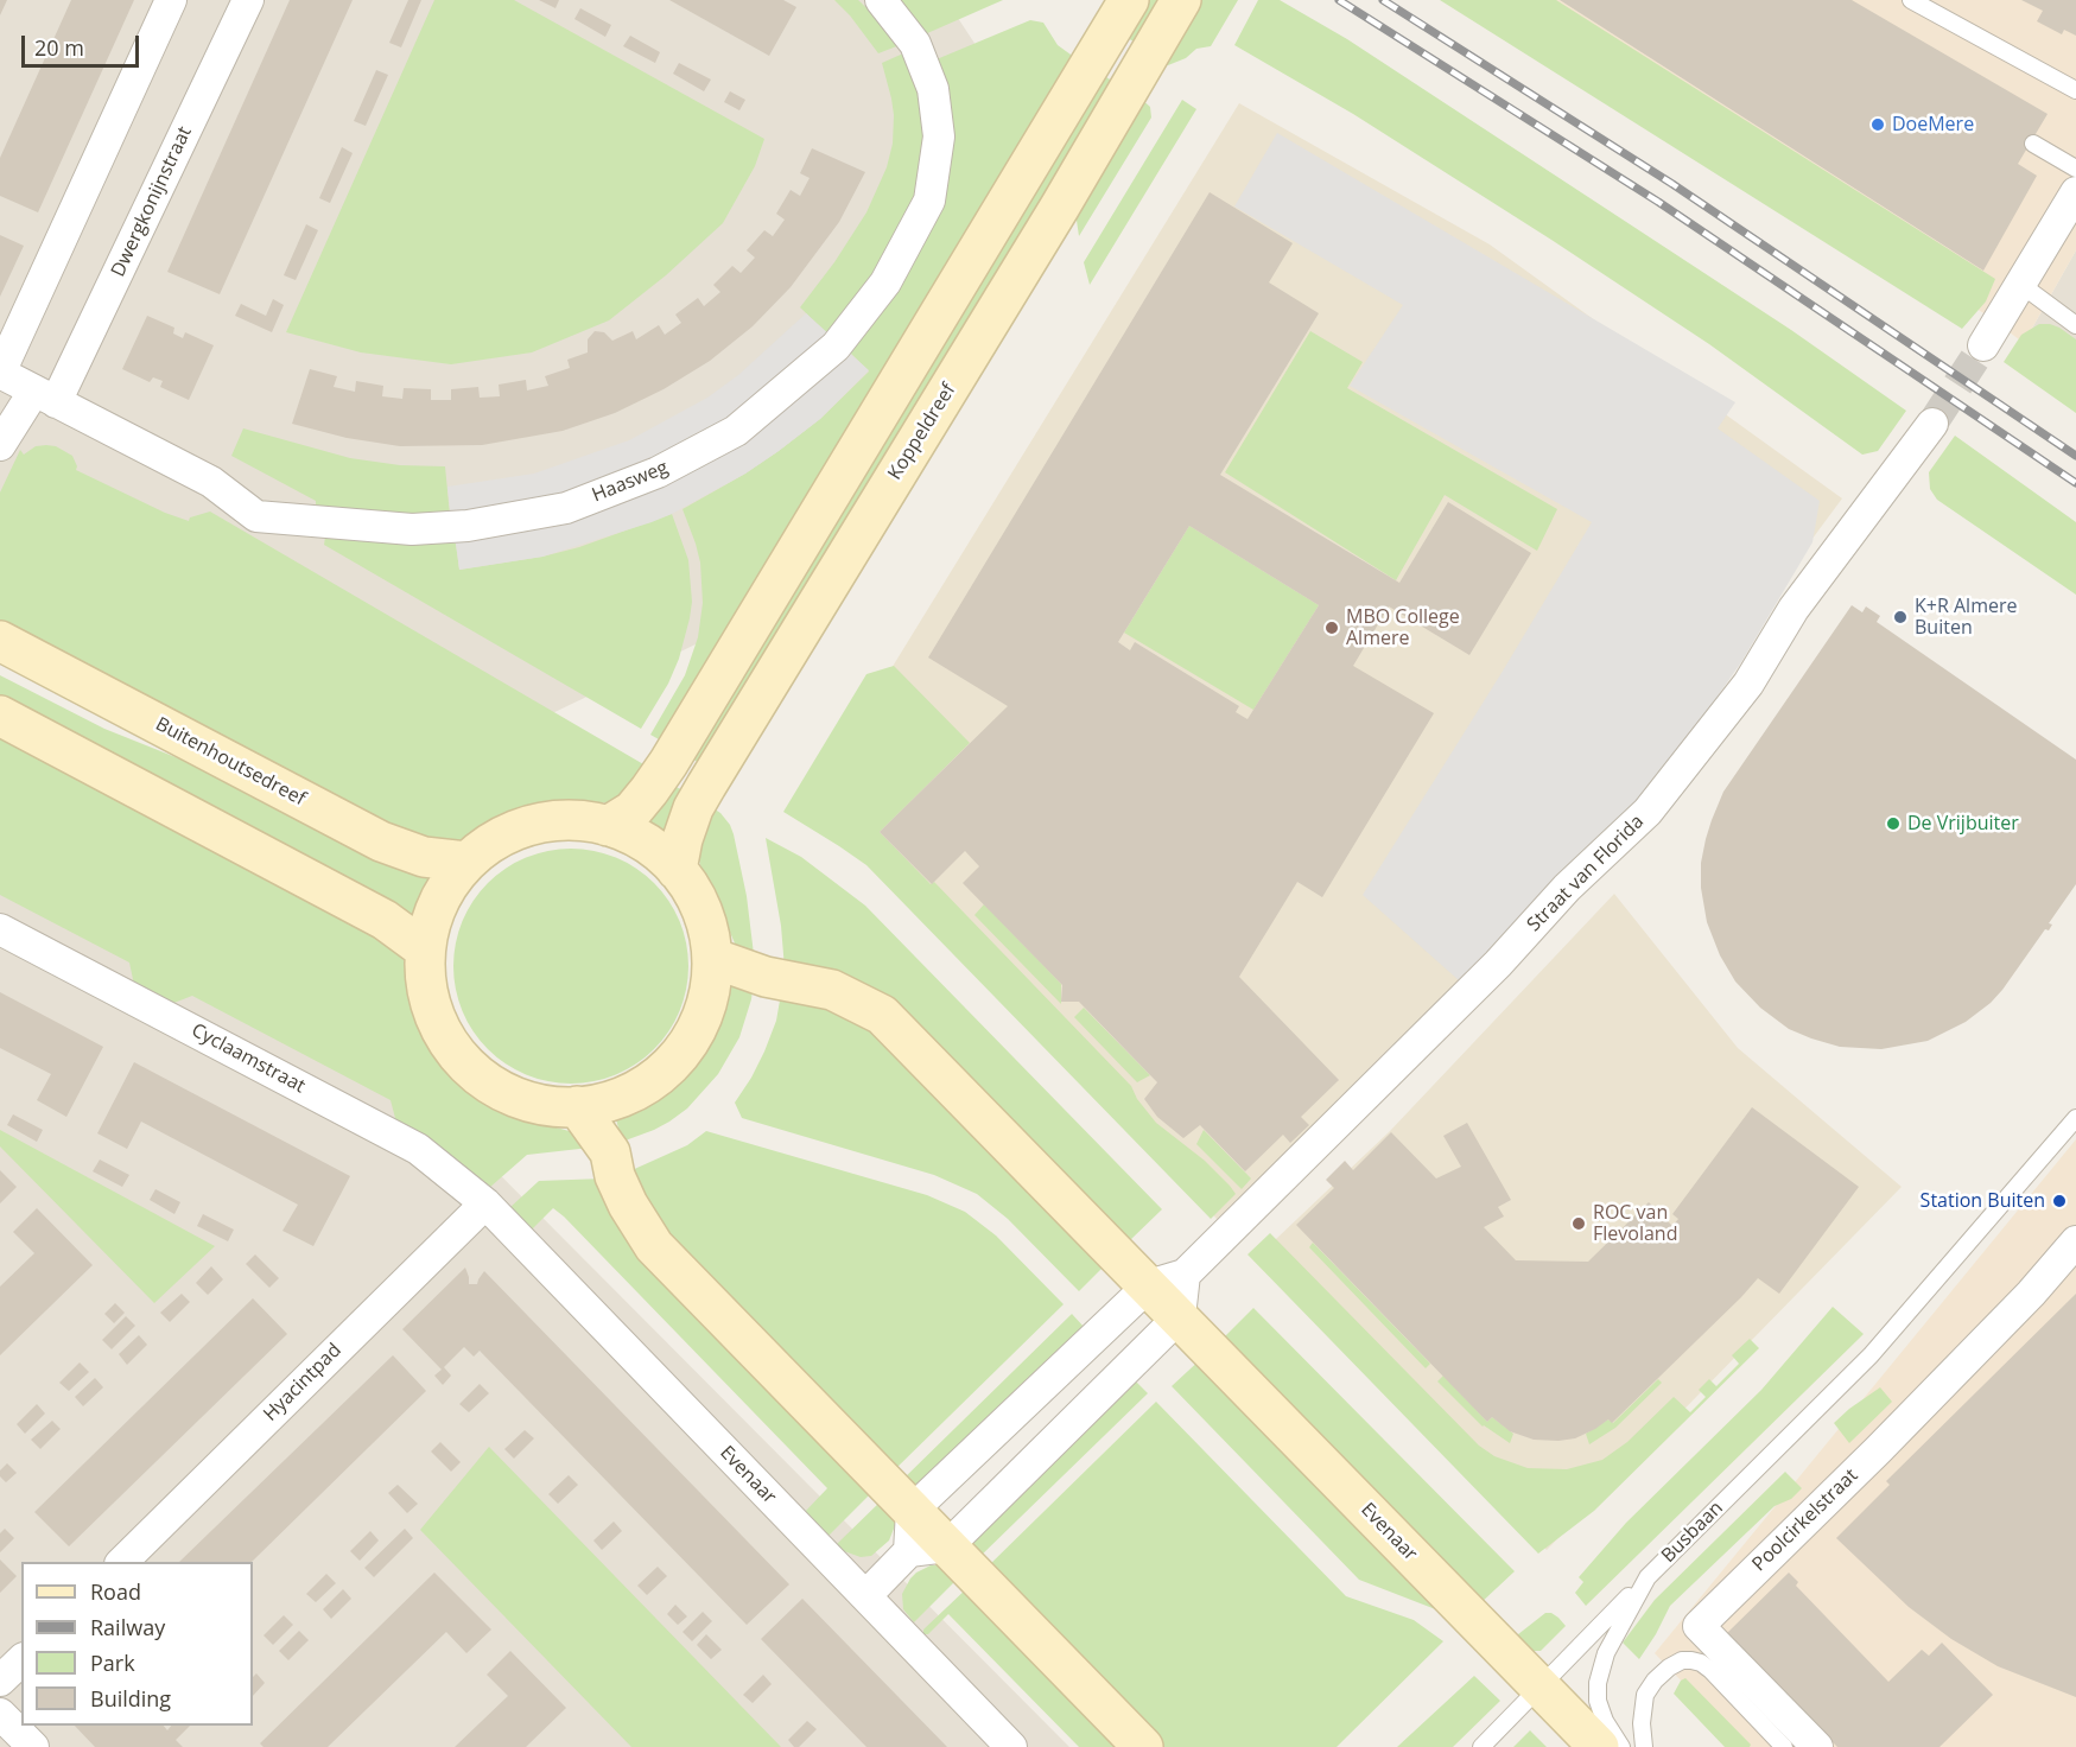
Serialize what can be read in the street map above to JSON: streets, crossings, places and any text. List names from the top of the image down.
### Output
{
  "streets": {
    "main road": ["Koppeldreef", "Buitenhoutsedreef", "Evenaar"],
    "street": [
      "Dwergkonijnstraat",
      "Haasweg",
      "Straat van Florida",
      "Cyclaamstraat",
      "Hyacintpad",
      "Poolcirkelstraat"
    ],
    "lane": ["Busbaan"]
  },
  "crossings": [
    ["Dwergkonijnstraat", "Haasweg"],
    ["Straat van Florida", "Evenaar"],
    ["Cyclaamstraat", "Hyacintpad"],
    ["Cyclaamstraat", "Evenaar"],
    ["Hyacintpad", "Evenaar"]
  ],
  "places": [
    "DoeMere",
    "K+R Almere Buiten",
    "MBO College Almere",
    "De Vrijbuiter",
    "Station Buiten",
    "ROC van Flevoland"
  ],
  "legend": [
    "Road",
    "Railway",
    "Park",
    "Building"
  ],
  "scale_bar": "20 m"
}
